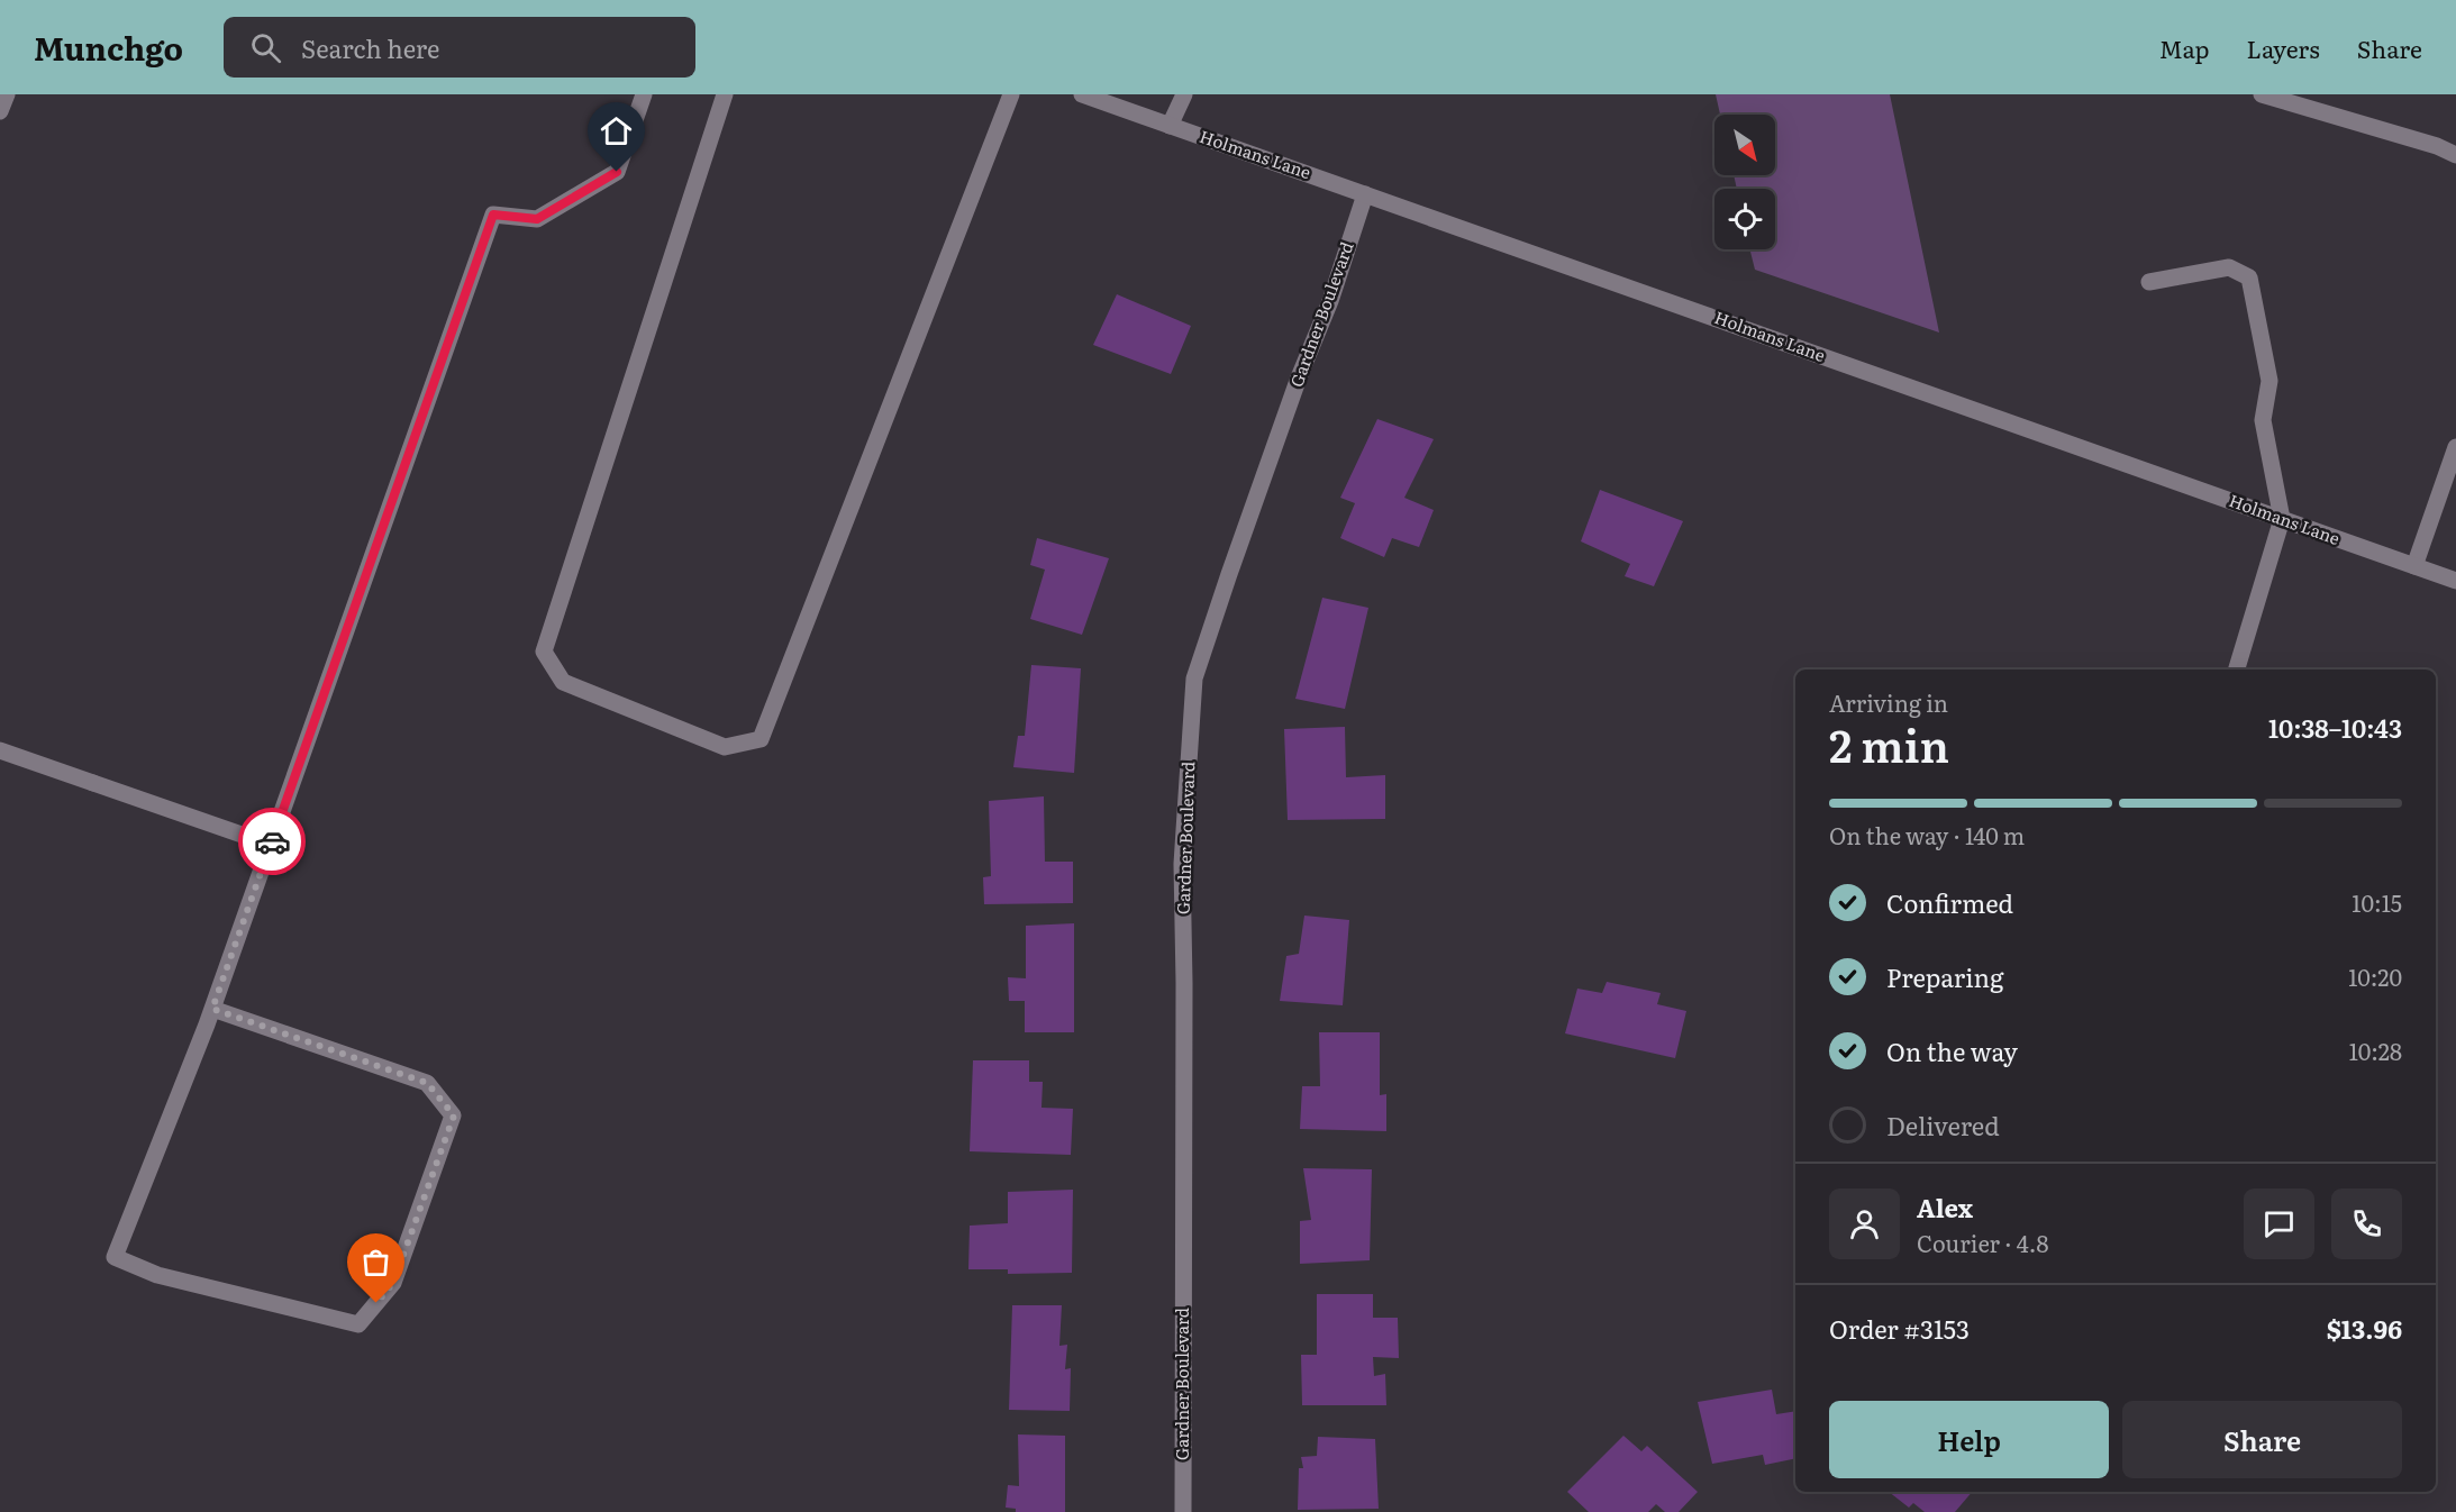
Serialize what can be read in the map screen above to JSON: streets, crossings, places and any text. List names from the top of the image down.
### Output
{
  "streets": {
    "main road": ["Holmans Lane", "Gardner Boulevard"]
  },
  "crossings": [
    ["Holmans Lane", "Gardner Boulevard"]
  ],
  "north": "bottom right",
  "page": {
    "header": "Munchgo",
    "search": "Search here",
    "nav": ["Map", "Layers", "Share"],
    "heading": ["2 min", "Arriving in", "10:38–10:43"],
    "panel": [
      "Alex",
      "Courier · 4.8",
      "Order #3153",
      "$13.96"
    ],
    "bar": "On the way · 140 m",
    "list": [
      ["Confirmed", "10:15"],
      ["Preparing", "10:20"],
      ["On the way", "10:28"],
      "Delivered"
    ],
    "buttons": ["Help", "Share"]
  }
}
